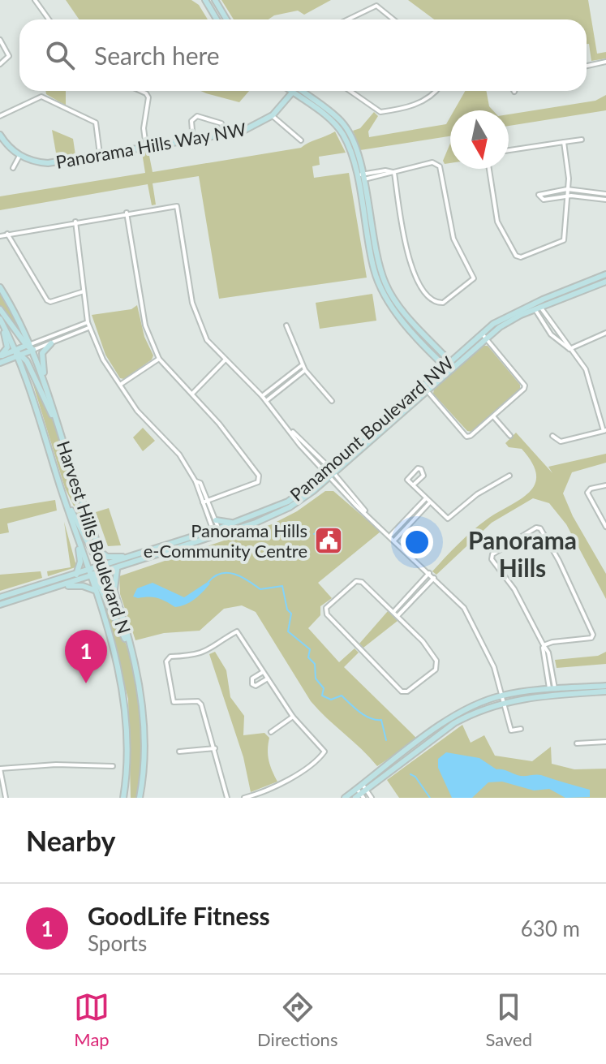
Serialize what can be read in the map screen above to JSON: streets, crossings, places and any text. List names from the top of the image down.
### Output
{
  "streets": {
    "street": ["Panorama Hills Way NW", "Panamount Boulevard NW", "Harvest Hills Boulevard N"]
  },
  "crossings": [
    ["Panamount Boulevard NW", "Harvest Hills Boulevard N"]
  ],
  "districts": ["Panorama Hills"],
  "places": {
    "public building": ["Panorama Hills e-Community Centre"]
  },
  "north": "bottom",
  "page": {
    "search": "Search here",
    "pins": "1",
    "heading": "Nearby",
    "list": [
      {
        "mark": "1",
        "name": "GoodLife Fitness",
        "note": "Sports",
        "value": "630 m"
      }
    ],
    "nav": ["Map", "Directions", "Saved"]
  }
}
